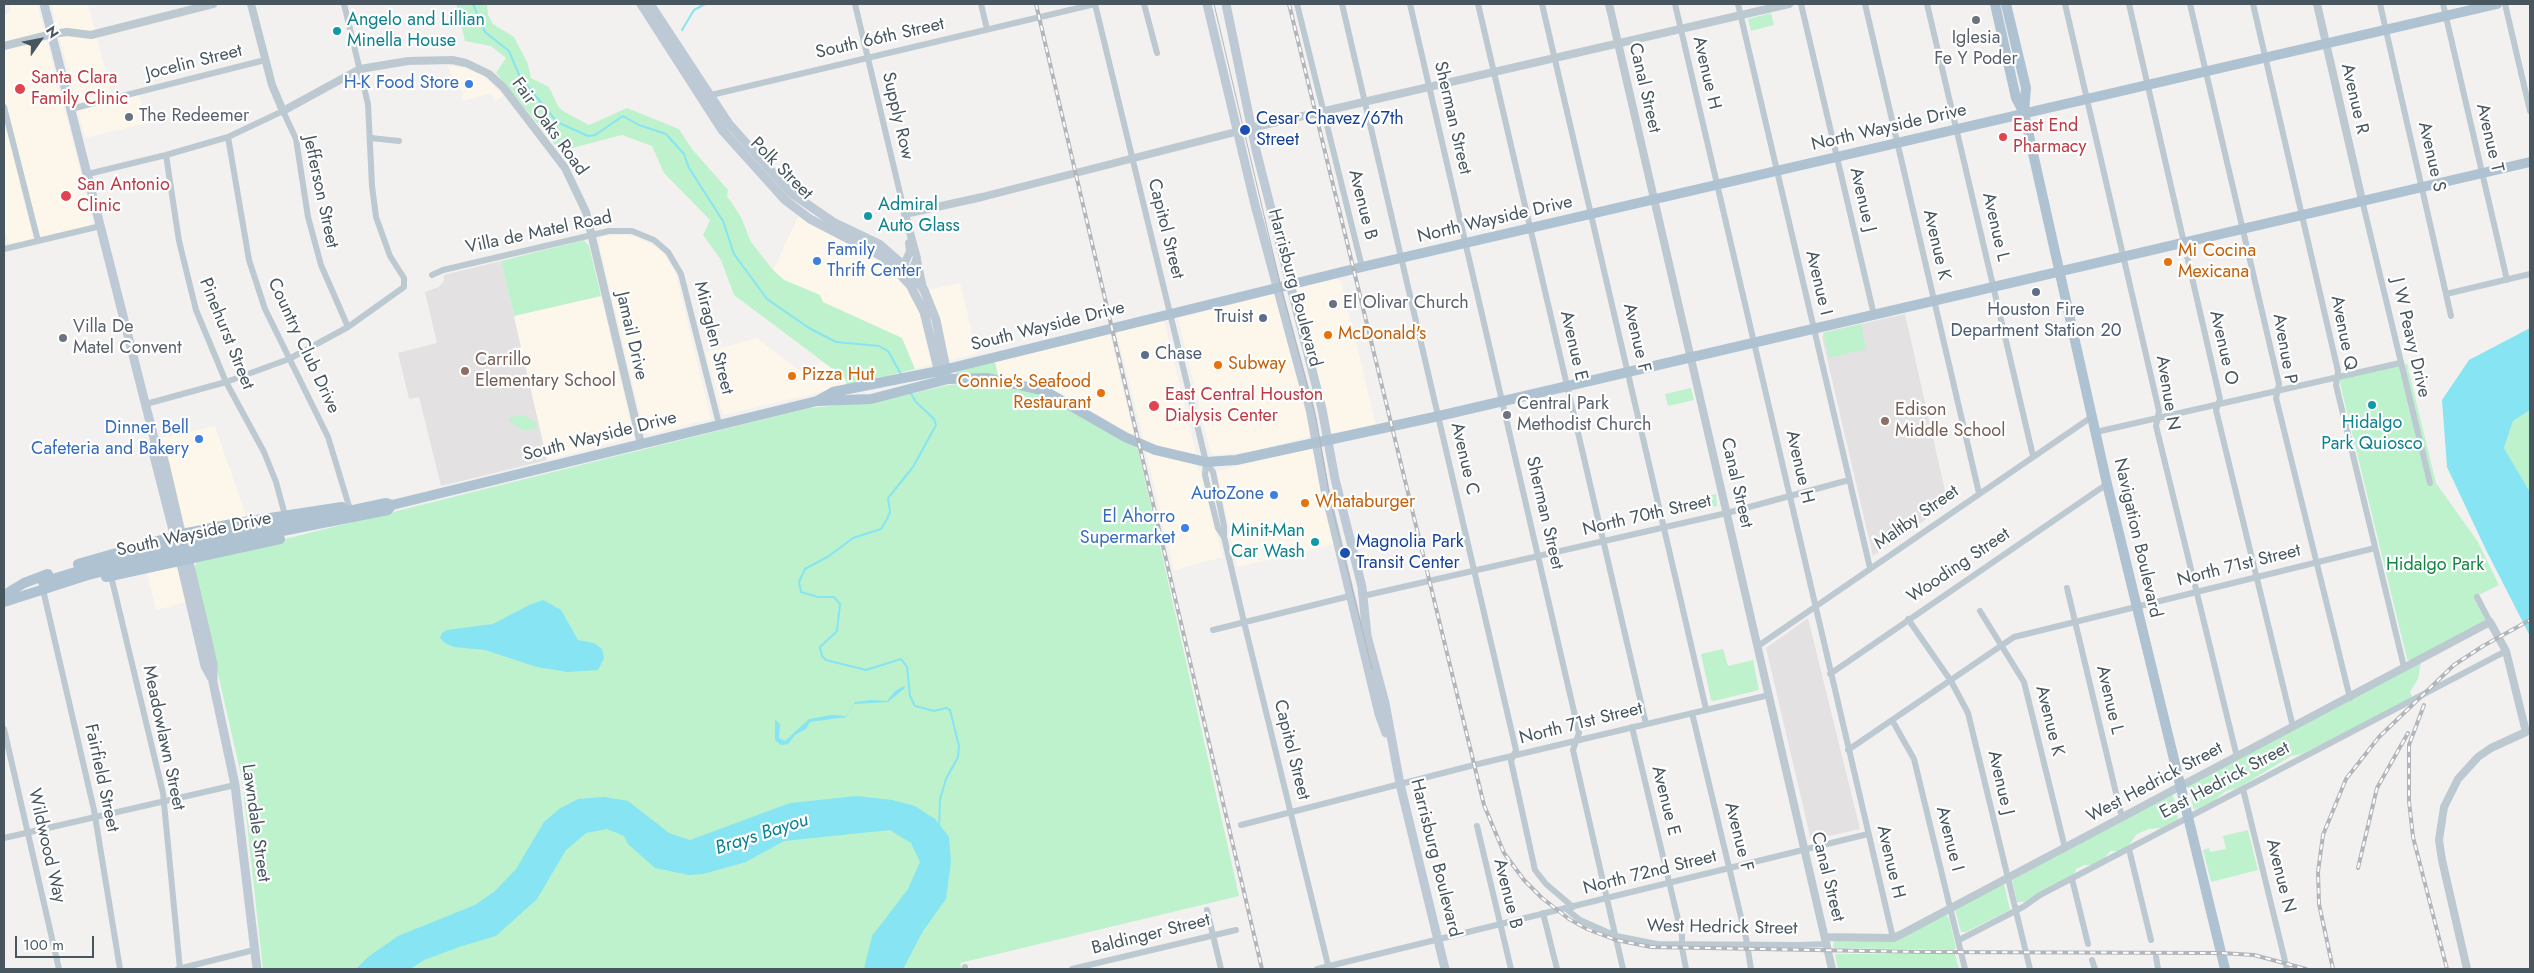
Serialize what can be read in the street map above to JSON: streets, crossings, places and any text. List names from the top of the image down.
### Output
{
  "streets": {
    "main road": [
      "North Wayside Drive",
      "Polk Street",
      "Harrisburg Boulevard",
      "South Wayside Drive",
      "Navigation Boulevard",
      "Lawndale Street"
    ],
    "street": [
      "South 66th Street",
      "Jocelin Street",
      "Avenue H",
      "Canal Street",
      "Avenue R",
      "Supply Row",
      "Sherman Street",
      "Fair Oaks Road",
      "Avenue T",
      "Avenue S",
      "Jefferson Street",
      "Avenue J",
      "Avenue B",
      "Avenue L",
      "Capitol Street",
      "Villa de Matel Road",
      "Avenue K",
      "Avenue I",
      "Avenue Q",
      "Pinehurst Street",
      "Jamail Drive",
      "Miraglen Street",
      "Avenue F",
      "J W Peavy Drive",
      "Country Club Drive",
      "Avenue E",
      "Avenue O",
      "Avenue P",
      "Avenue N",
      "Avenue C",
      "North 70th Street",
      "Maltby Street",
      "Wooding Street",
      "North 71st Street",
      "Meadowlawn Street",
      "Fairfield Street",
      "East Hedrick Street",
      "West Hedrick Street",
      "Wildwood Way",
      "North 72nd Street",
      "Baldinger Street"
    ]
  },
  "crossings": [
    ["South 66th Street", "Supply Row"],
    ["South 66th Street", "Polk Street"],
    ["South 66th Street", "Capitol Street"],
    ["Jocelin Street", "Jefferson Street"],
    ["Jocelin Street", "Lawndale Street"],
    ["Avenue H", "North Wayside Drive"],
    ["Avenue H", "North 70th Street"],
    ["Avenue H", "Maltby Street"],
    ["Avenue H", "Wooding Street"],
    ["Avenue H", "North 71st Street"],
    ["Avenue H", "West Hedrick Street"],
    ["Avenue H", "North 72nd Street"],
    ["Canal Street", "North Wayside Drive"],
    ["Canal Street", "North 70th Street"],
    ["Canal Street", "Maltby Street"],
    ["Canal Street", "North 71st Street"],
    ["Canal Street", "West Hedrick Street"],
    ["Canal Street", "North 72nd Street"],
    ["Avenue R", "North Wayside Drive"],
    ["Avenue R", "J W Peavy Drive"],
    ["Supply Row", "Polk Street"],
    ["Sherman Street", "North Wayside Drive"],
    ["Sherman Street", "North 70th Street"],
    ["Sherman Street", "North 71st Street"],
    ["Sherman Street", "West Hedrick Street"],
    ["Sherman Street", "North 72nd Street"],
    ["Fair Oaks Road", "Jefferson Street"],
    ["Fair Oaks Road", "Villa de Matel Road"],
    ["Fair Oaks Road", "Pinehurst Street"],
    ["Fair Oaks Road", "Jamail Drive"],
    ["Fair Oaks Road", "Country Club Drive"],
    ["Fair Oaks Road", "Lawndale Street"],
    ["North Wayside Drive", "Avenue T"],
    ["North Wayside Drive", "Avenue S"],
    ["North Wayside Drive", "Avenue J"],
    ["North Wayside Drive", "Avenue B"],
    ["North Wayside Drive", "Avenue L"],
    ["North Wayside Drive", "Avenue K"],
    ["North Wayside Drive", "Avenue I"],
    ["North Wayside Drive", "Harrisburg Boulevard"],
    ["North Wayside Drive", "South Wayside Drive"],
    ["North Wayside Drive", "Avenue Q"],
    ["North Wayside Drive", "Avenue F"],
    ["North Wayside Drive", "Avenue E"],
    ["North Wayside Drive", "Avenue O"],
    ["North Wayside Drive", "Avenue P"],
    ["North Wayside Drive", "Avenue N"],
    ["North Wayside Drive", "Avenue C"],
    ["North Wayside Drive", "Navigation Boulevard"],
    ["Polk Street", "South Wayside Drive"],
    ["Avenue J", "Wooding Street"],
    ["Avenue J", "North 71st Street"],
    ["Avenue J", "East Hedrick Street"],
    ["Avenue J", "West Hedrick Street"],
    ["Avenue B", "North 72nd Street"],
    ["Avenue L", "Maltby Street"],
    ["Avenue L", "North 71st Street"],
    ["Avenue L", "West Hedrick Street"],
    ["Capitol Street", "South Wayside Drive"],
    ["Capitol Street", "North 71st Street"],
    ["Capitol Street", "North 72nd Street"],
    ["Villa de Matel Road", "Jamail Drive"],
    ["Villa de Matel Road", "Miraglen Street"],
    ["Avenue K", "Maltby Street"],
    ["Avenue K", "North 71st Street"],
    ["Avenue K", "West Hedrick Street"],
    ["Avenue I", "North 70th Street"],
    ["Avenue I", "Maltby Street"],
    ["Avenue I", "North 71st Street"],
    ["Avenue I", "East Hedrick Street"],
    ["Avenue I", "West Hedrick Street"],
    ["Harrisburg Boulevard", "South Wayside Drive"],
    ["Harrisburg Boulevard", "North 70th Street"],
    ["Harrisburg Boulevard", "North 71st Street"],
    ["Harrisburg Boulevard", "North 72nd Street"],
    ["South Wayside Drive", "Jamail Drive"],
    ["South Wayside Drive", "Miraglen Street"],
    ["Avenue Q", "North 71st Street"],
    ["Avenue Q", "West Hedrick Street"],
    ["Avenue F", "North 70th Street"],
    ["Avenue F", "North 71st Street"],
    ["Avenue F", "West Hedrick Street"],
    ["Avenue F", "North 72nd Street"],
    ["Avenue E", "North 70th Street"],
    ["Avenue E", "North 71st Street"],
    ["Avenue E", "West Hedrick Street"],
    ["Avenue E", "North 72nd Street"],
    ["Avenue O", "North 71st Street"],
    ["Avenue O", "West Hedrick Street"],
    ["Avenue P", "North 71st Street"],
    ["Avenue P", "West Hedrick Street"],
    ["Avenue N", "North 71st Street"],
    ["Avenue N", "East Hedrick Street"],
    ["Avenue N", "West Hedrick Street"],
    ["Avenue C", "North 70th Street"],
    ["Avenue C", "North 71st Street"],
    ["Avenue C", "North 72nd Street"],
    ["Maltby Street", "Navigation Boulevard"],
    ["Navigation Boulevard", "Wooding Street"],
    ["Navigation Boulevard", "North 71st Street"],
    ["Navigation Boulevard", "East Hedrick Street"],
    ["Navigation Boulevard", "West Hedrick Street"],
    ["West Hedrick Street", "North 72nd Street"]
  ],
  "water": ["Brays Bayou"],
  "parks": ["Hidalgo Park"],
  "places": [
    "Iglesia Fe Y Poder",
    "Angelo and Lillian Minella House",
    "H-K Food Store",
    "Santa Clara Family Clinic",
    "The Redeemer",
    "Cesar Chavez/67th Street",
    "East End Pharmacy",
    "San Antonio Clinic",
    "Admiral Auto Glass",
    "Family Thrift Center",
    "Mi Cocina Mexicana",
    "Houston Fire Department Station 20",
    "El Olivar Church",
    "Truist",
    "McDonald's",
    "Villa De Matel Convent",
    "Chase",
    "Subway",
    "Carrillo Elementary School",
    "Pizza Hut",
    "Connie's Seafood Restaurant",
    "Hidalgo Park Quiosco",
    "East Central Houston Dialysis Center",
    "Central Park Methodist Church",
    "Edison Middle School",
    "Dinner Bell Cafeteria and Bakery",
    "AutoZone",
    "Whataburger",
    "El Ahorro Supermarket",
    "Minit-Man Car Wash",
    "Magnolia Park Transit Center"
  ],
  "scale_bar": "100 m",
  "north": "top right"
}
